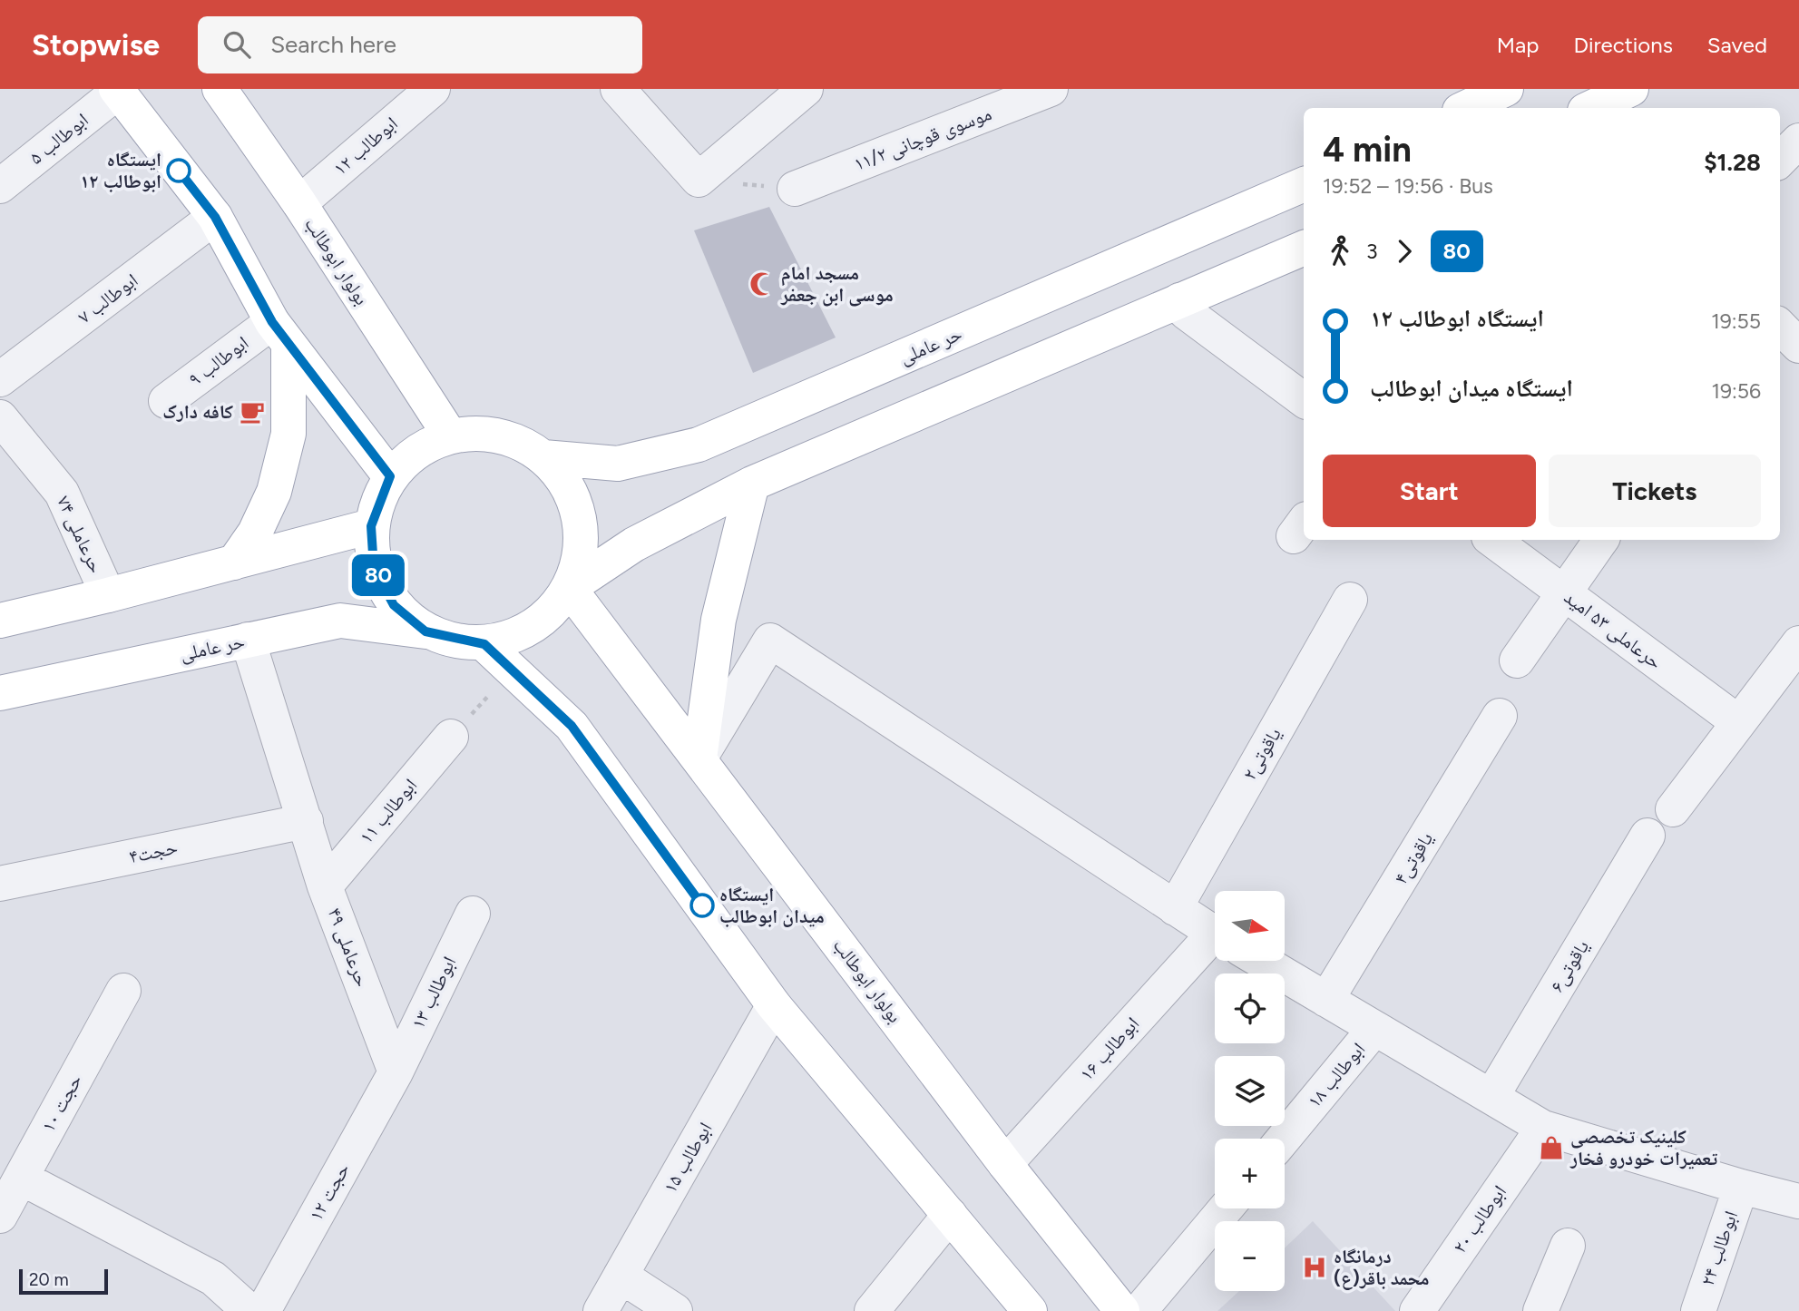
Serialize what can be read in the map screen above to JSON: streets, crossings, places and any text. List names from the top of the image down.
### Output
{
  "streets": {
    "main road": ["بولوار ابوطالب", "حر عاملی"],
    "street": [
      "ابوطالب ۵",
      "موسوی قوچانی ۱۱/۲",
      "ابوطالب ۱۲",
      "ابوطالب ۷",
      "ابوطالب ۹",
      "حرعاملی ۷۴",
      "حرعاملی ۵۳ امید",
      "یاقوتی۲",
      "ابوطالب ۱۱",
      "حجت۴",
      "یاقوتی۴",
      "حرعاملی ۴۹",
      "یاقوتی۶",
      "ابوطالب ۱۳",
      "ابوطالب ۱۶",
      "ابوطالب ۱۸",
      "حجت ۱۰",
      "ابوطالب ۱۵",
      "حجت ۱۲",
      "ابوطالب ۲۰",
      "ابوطالب ۲۴"
    ]
  },
  "crossings": [
    ["ابوطالب ۱۲", "بولوار ابوطالب"],
    ["بولوار ابوطالب", "حر عاملی"],
    ["بولوار ابوطالب", "ابوطالب ۱۶"],
    ["حر عاملی", "حرعاملی ۴۹"],
    ["ابوطالب ۱۱", "حرعاملی ۴۹"],
    ["حجت۴", "حرعاملی ۴۹"],
    ["حرعاملی ۴۹", "ابوطالب ۱۳"],
    ["حرعاملی ۴۹", "حجت ۱۲"],
    ["ابوطالب ۱۳", "حجت ۱۲"]
  ],
  "places": {
    "other": ["ایستگاه ابوطالب ۱۲", "ایستگاه میدان ابوطالب"],
    "mosque": ["مسجد امام موسی ابن جعفر"],
    "cafe": ["کافه دارک"],
    "shop": ["کلینیک تخصصی تعمیرات خودرو فخار"],
    "hospital": ["درمانگاه محمد باقر(ع)"]
  },
  "lines": ["bus line 80"],
  "scale_bar": "20 m",
  "north": "right",
  "page": {
    "header": "Stopwise",
    "search": "Search here",
    "nav": ["Map", "Directions", "Saved"],
    "on_map": "80",
    "heading": ["4 min", "19:52 – 19:56 · Bus", "$1.28"],
    "legs": ["3", "80"],
    "list": [
      {
        "name": "ایستگاه ابوطالب ۱۲",
        "value": "19:55"
      },
      {
        "name": "ایستگاه میدان ابوطالب",
        "value": "19:56"
      }
    ],
    "buttons": ["Start", "Tickets"],
    "map_buttons": ["+", "−"],
    "scale": "20 m"
  }
}
